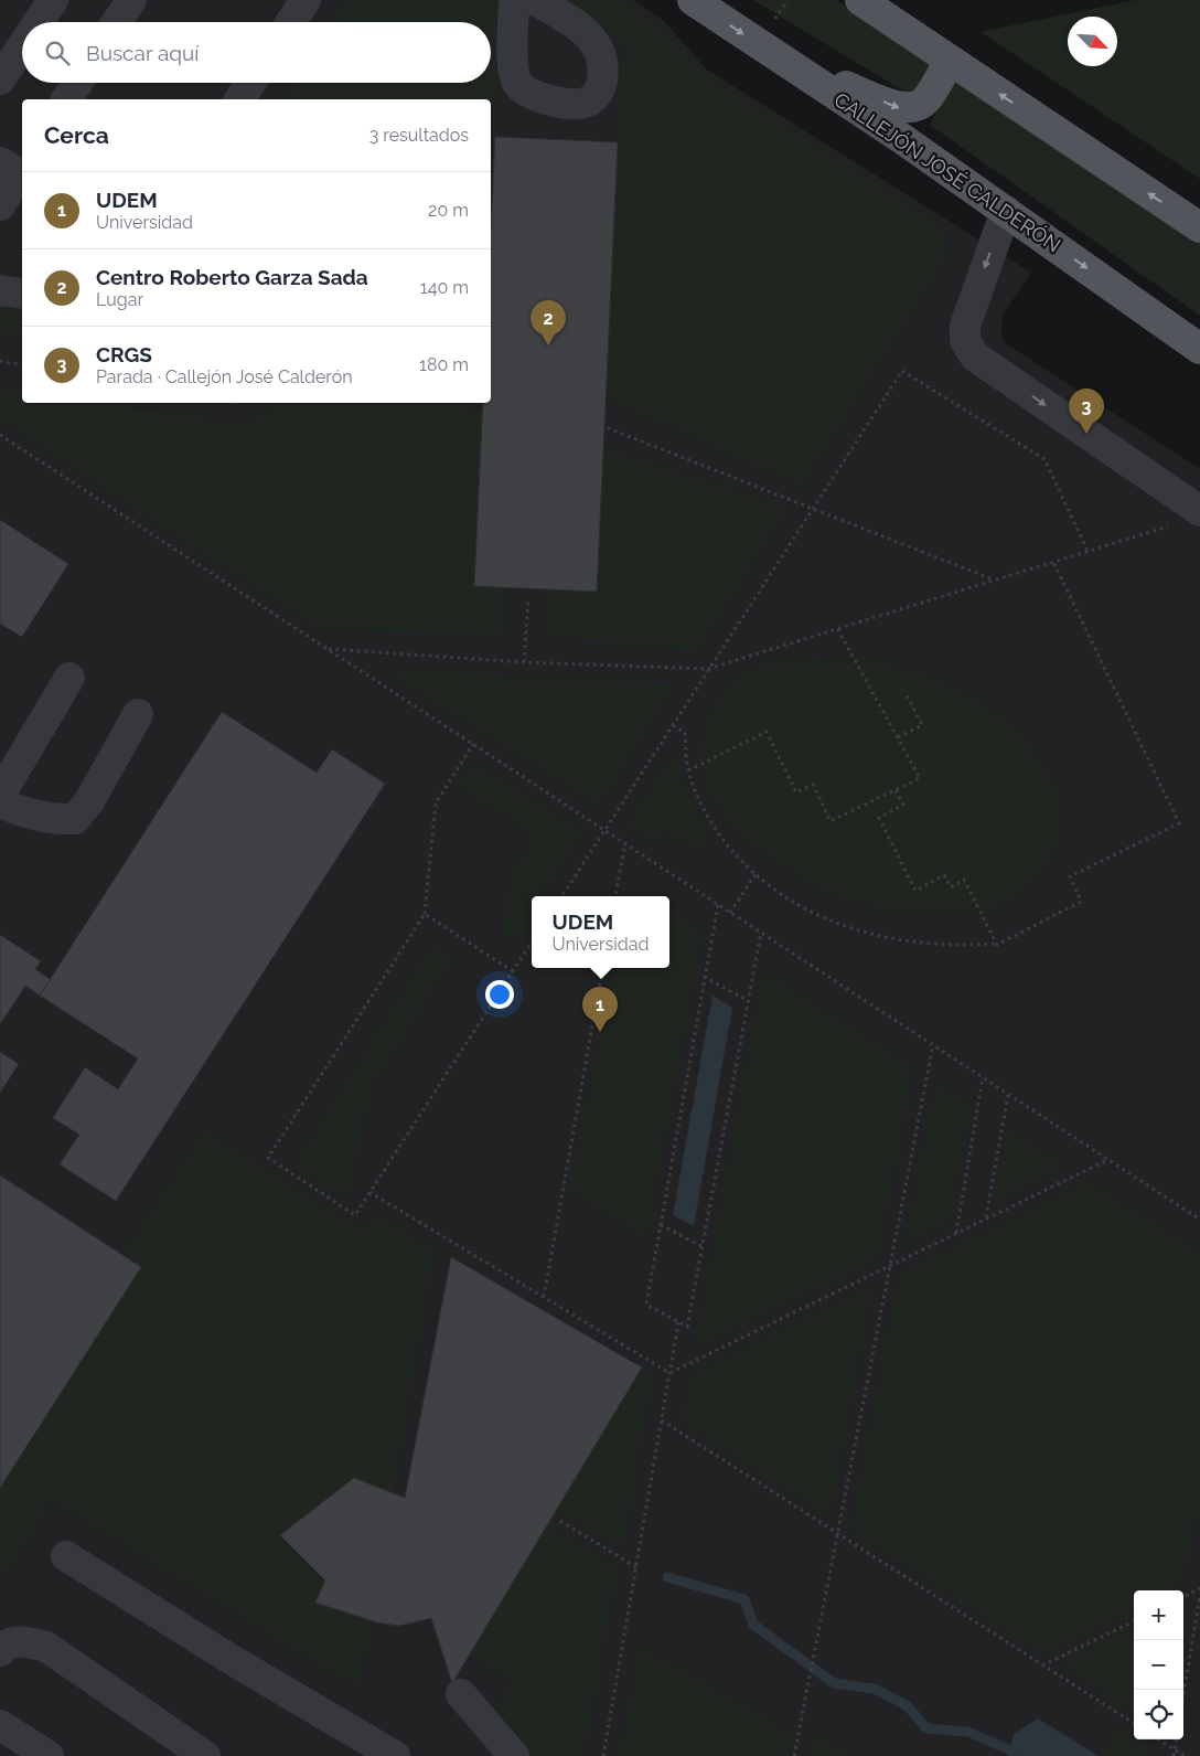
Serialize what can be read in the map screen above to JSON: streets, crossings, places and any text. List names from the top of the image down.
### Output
{
  "streets": {
    "main road": ["CALLEJÓN JOSÉ CALDERÓN"]
  },
  "north": "bottom right",
  "page": {
    "search": "Buscar aquí",
    "heading": ["Cerca", "3 resultados"],
    "list": [
      {
        "mark": "1",
        "name": "UDEM",
        "note": "Universidad",
        "value": "20 m"
      },
      {
        "mark": "2",
        "name": "Centro Roberto Garza Sada",
        "note": "Lugar",
        "value": "140 m"
      },
      {
        "mark": "3",
        "name": "CRGS",
        "note": "Parada · Callejón José Calderón",
        "value": "180 m"
      }
    ],
    "pins": ["2", "3", "1"],
    "popup": ["UDEM", "Universidad"],
    "map_buttons": ["+", "−"]
  }
}
